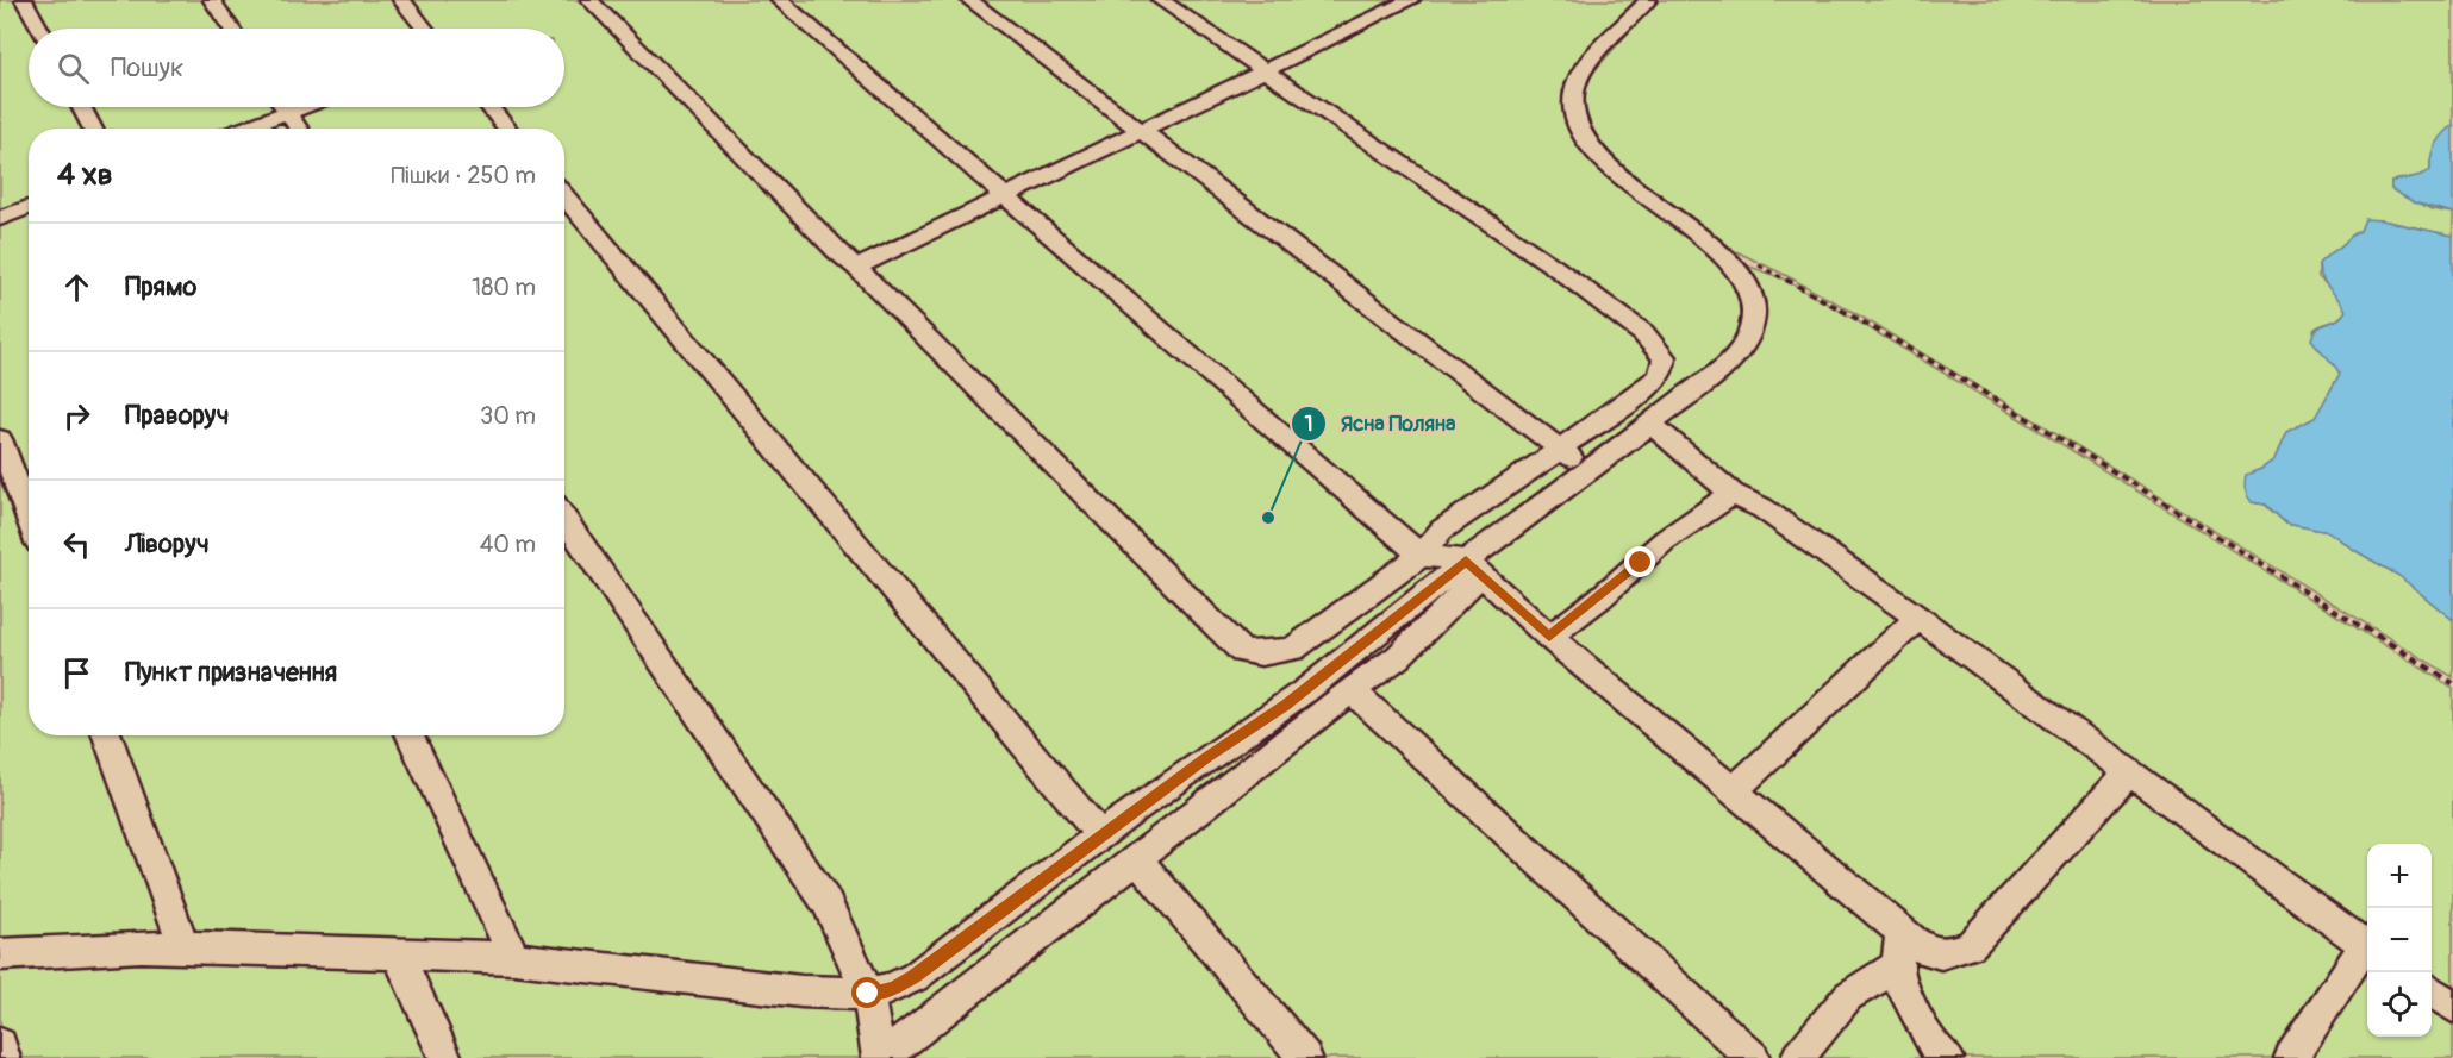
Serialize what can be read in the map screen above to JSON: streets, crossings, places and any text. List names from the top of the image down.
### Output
{
  "places": ["Ясна Поляна"],
  "page": {
    "search": "Пошук",
    "heading": ["4 хв", "Пішки · 250 m"],
    "list": [
      ["Прямо", "180 m"],
      ["Праворуч", "30 m"],
      ["Ліворуч", "40 m"],
      "Пункт призначення"
    ],
    "map_buttons": ["+", "−"]
  }
}
